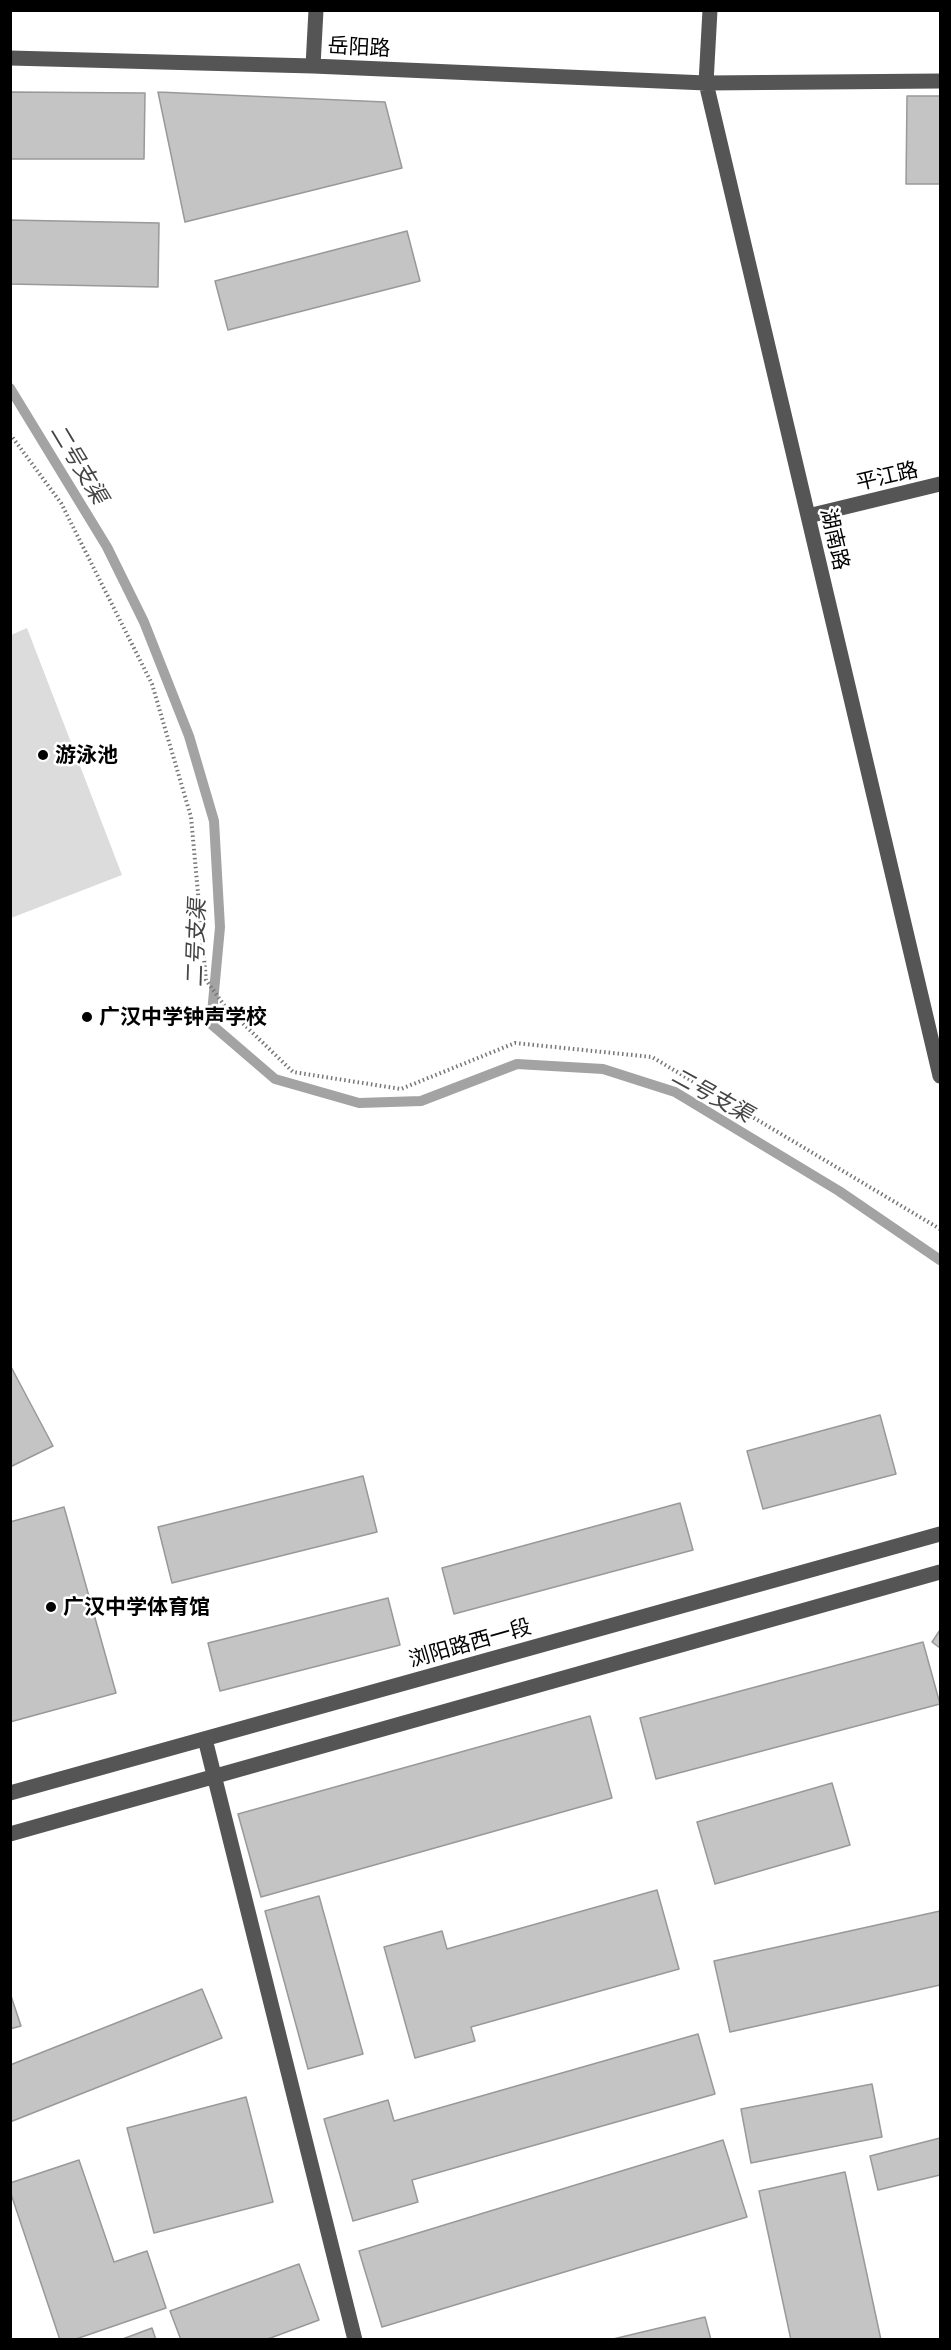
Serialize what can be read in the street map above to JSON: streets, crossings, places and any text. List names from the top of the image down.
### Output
{
  "streets": {
    "street": [
      "岳阳路",
      "平江路",
      "湖南路",
      "浏阳路西一段"
    ]
  },
  "crossings": [
    ["岳阳路", "湖南路"],
    ["平江路", "湖南路"]
  ],
  "water": ["二号支渠"],
  "places": ["游泳池", "广汉中学钟声学校", "广汉中学体育馆"]
}
